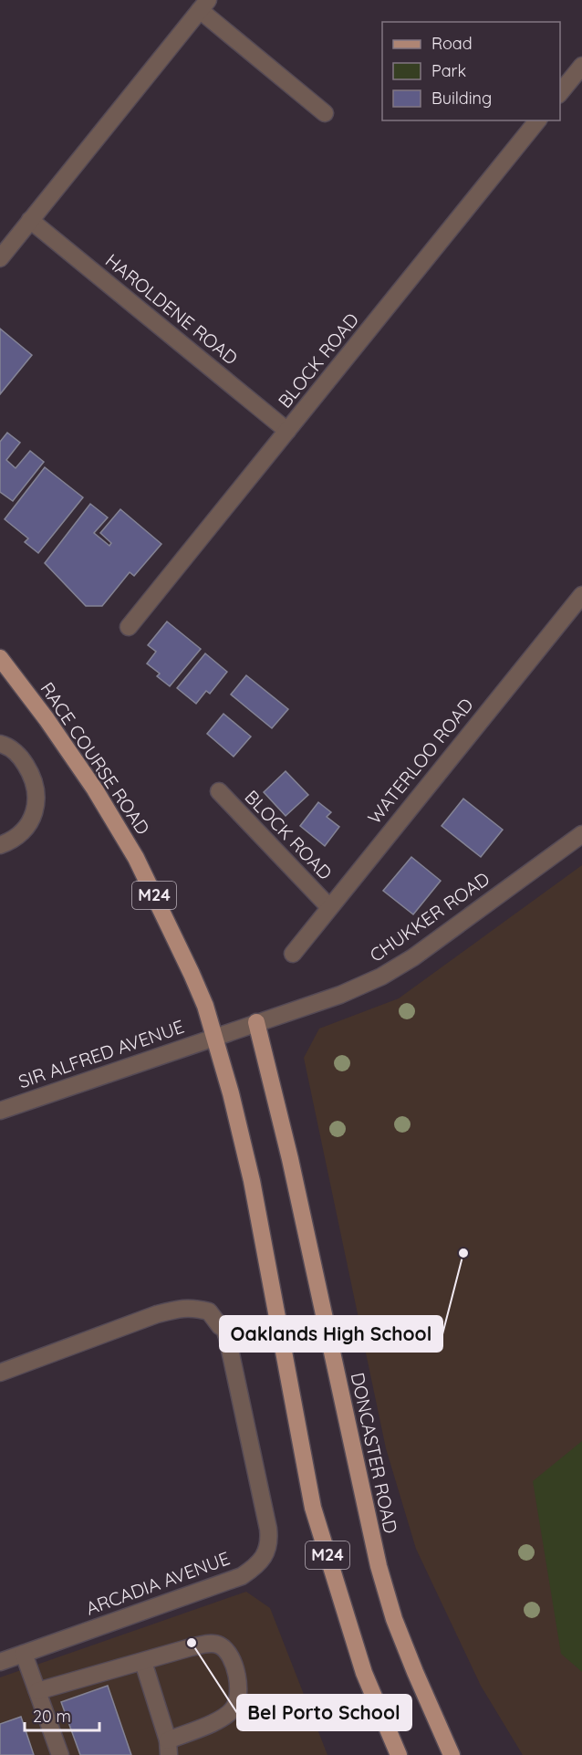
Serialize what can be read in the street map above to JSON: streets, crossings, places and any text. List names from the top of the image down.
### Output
{
  "streets": {
    "main road": ["RACE COURSE ROAD", "M24", "DONCASTER ROAD"],
    "street": [
      "HAROLDENE ROAD",
      "BLOCK ROAD",
      "WATERLOO ROAD",
      "CHUKKER ROAD",
      "SIR ALFRED AVENUE",
      "ARCADIA AVENUE"
    ]
  },
  "crossings": [
    ["HAROLDENE ROAD", "BLOCK ROAD"],
    ["BLOCK ROAD", "WATERLOO ROAD"],
    ["RACE COURSE ROAD", "M24"],
    ["RACE COURSE ROAD", "CHUKKER ROAD"],
    ["RACE COURSE ROAD", "SIR ALFRED AVENUE"],
    ["M24", "CHUKKER ROAD"],
    ["M24", "SIR ALFRED AVENUE"],
    ["CHUKKER ROAD", "SIR ALFRED AVENUE"],
    ["CHUKKER ROAD", "DONCASTER ROAD"]
  ],
  "places": ["Oaklands High School", "Bel Porto School"],
  "legend": ["Road", "Park", "Building"],
  "scale_bar": "20 m"
}
